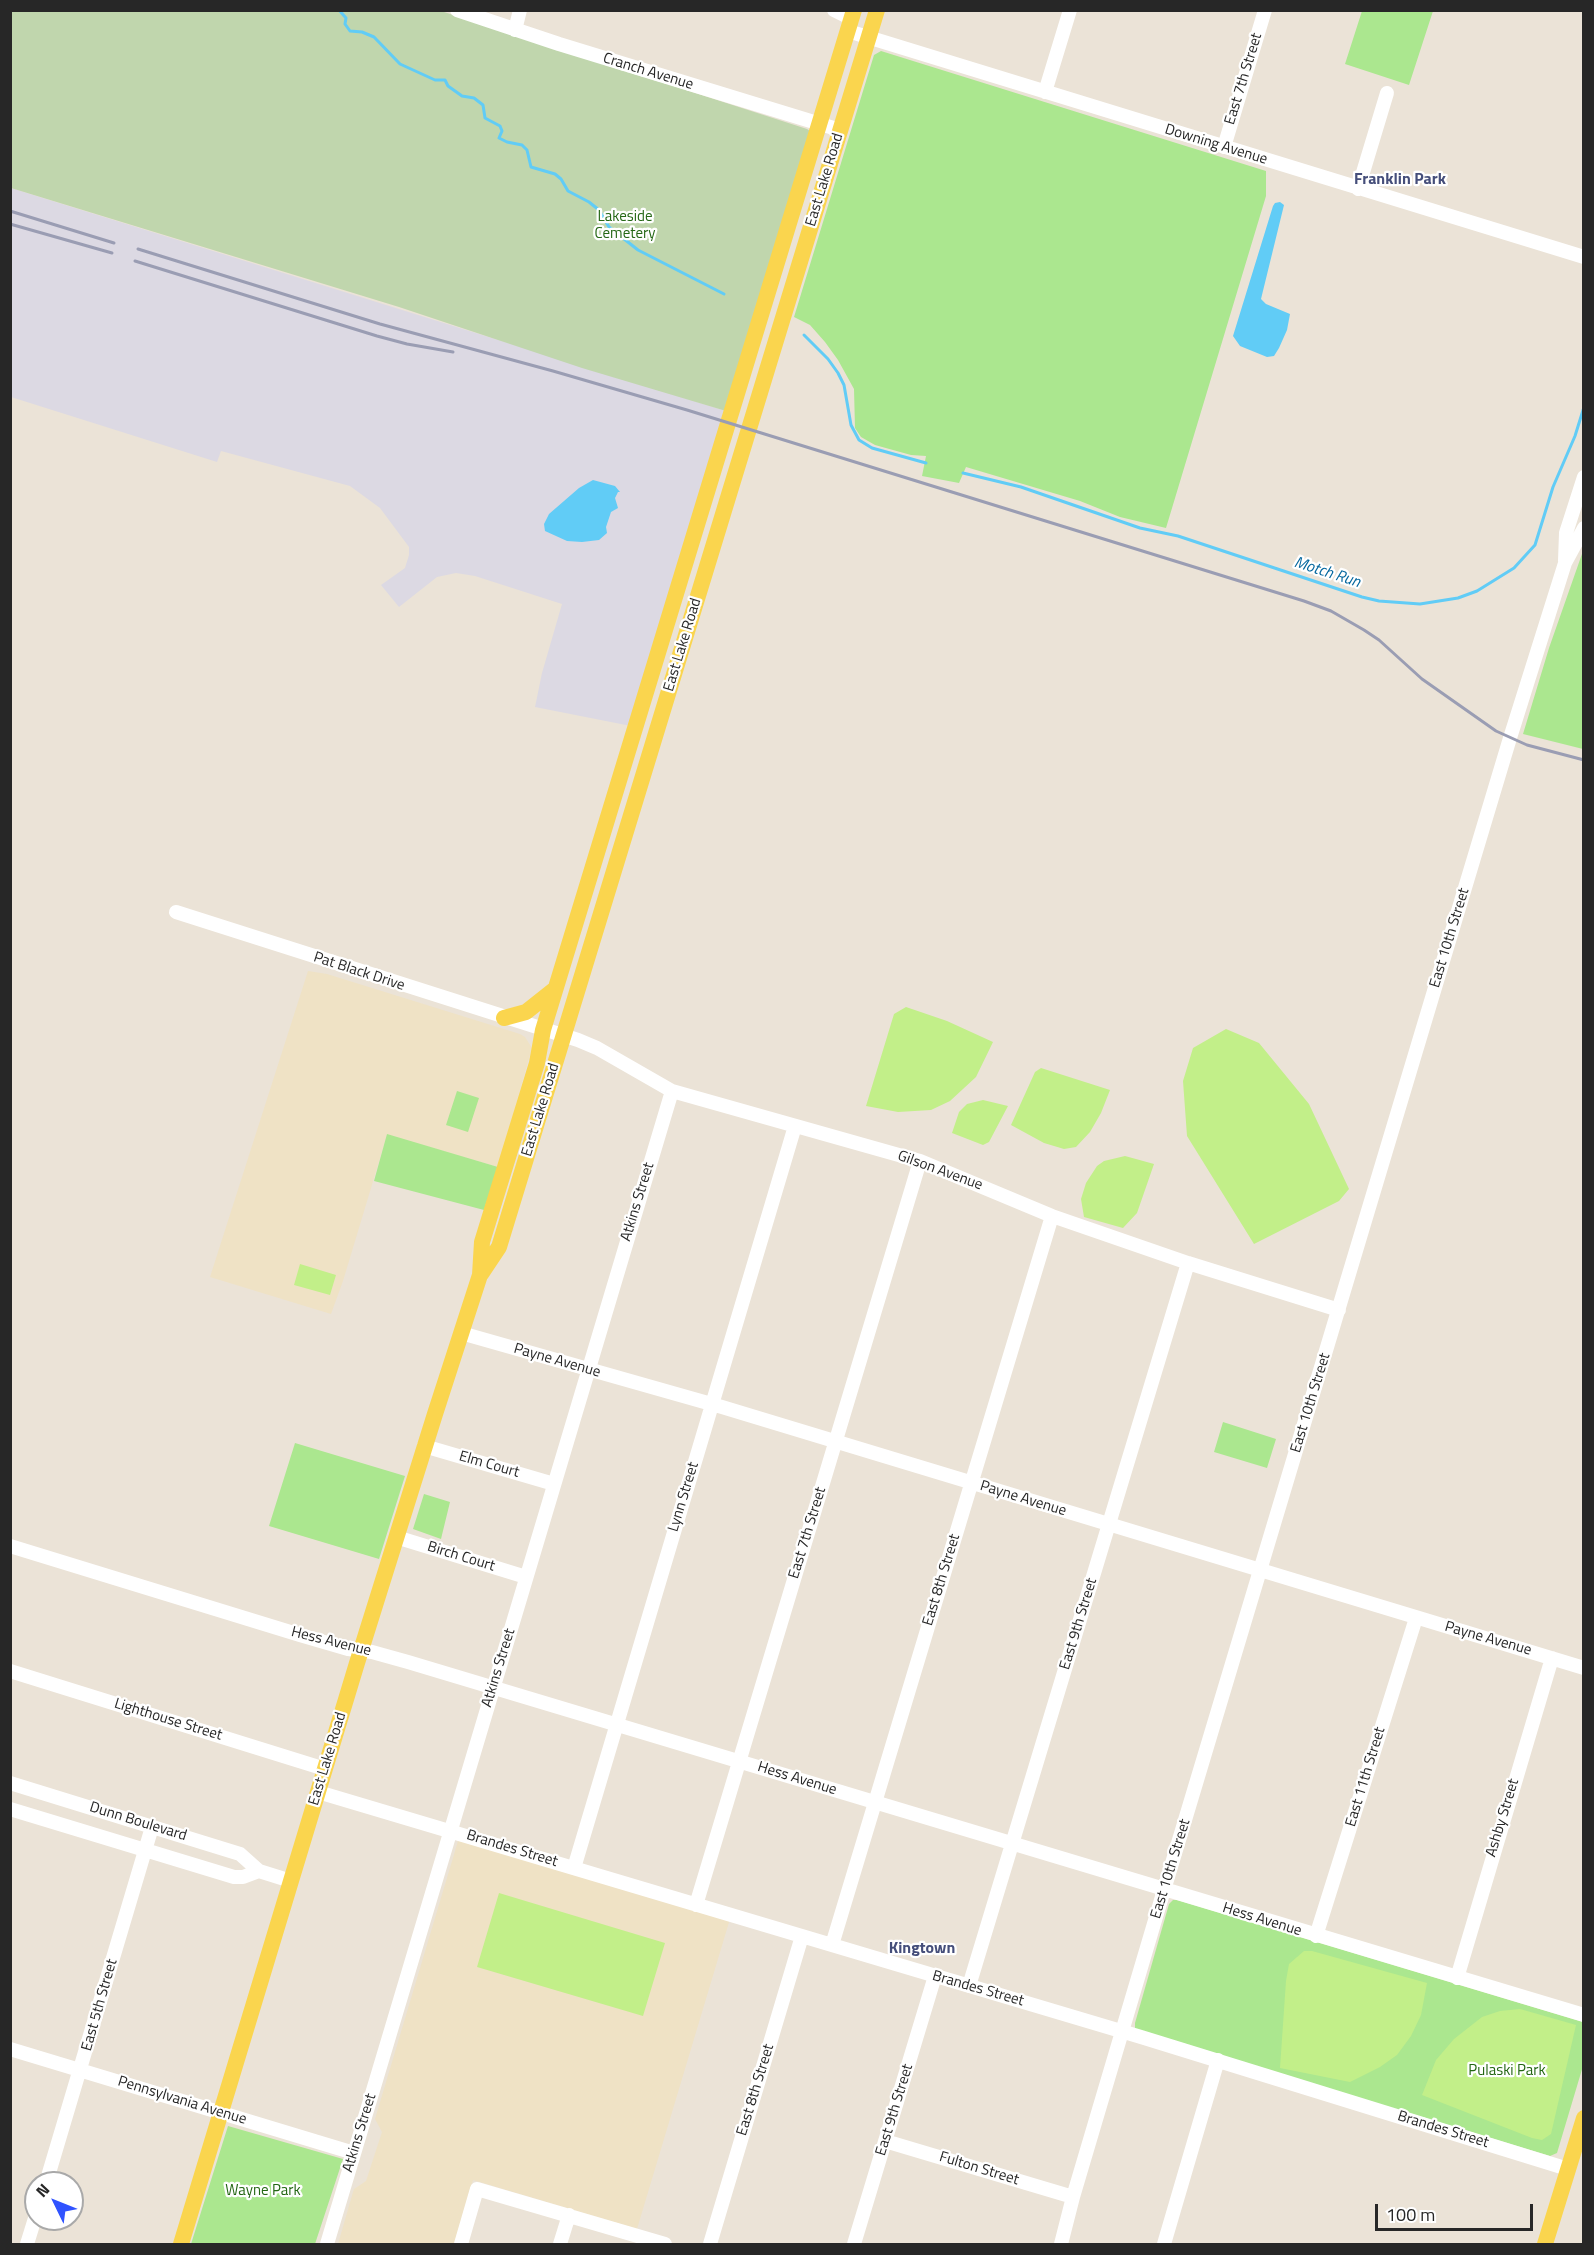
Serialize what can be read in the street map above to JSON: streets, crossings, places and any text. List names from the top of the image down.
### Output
{
  "streets": {
    "main road": ["East Lake Road"],
    "street": [
      "Cranch Avenue",
      "East 7th Street",
      "Downing Avenue",
      "East 10th Street",
      "Pat Black Drive",
      "Gilson Avenue",
      "Atkins Street",
      "Payne Avenue",
      "Elm Court",
      "Lynn Street",
      "Birch Court",
      "East 8th Street",
      "East 9th Street",
      "Hess Avenue",
      "Lighthouse Street",
      "East 11th Street",
      "Ashby Street",
      "Dunn Boulevard",
      "Brandes Street",
      "East 5th Street",
      "Pennsylvania Avenue",
      "Fulton Street"
    ]
  },
  "crossings": [
    ["Cranch Avenue", "East Lake Road"],
    ["East 7th Street", "Downing Avenue"],
    ["East 7th Street", "Gilson Avenue"],
    ["East 7th Street", "Payne Avenue"],
    ["East 7th Street", "Hess Avenue"],
    ["East 7th Street", "Brandes Street"],
    ["Downing Avenue", "East Lake Road"],
    ["East Lake Road", "Pat Black Drive"],
    ["East Lake Road", "Gilson Avenue"],
    ["East Lake Road", "Payne Avenue"],
    ["East Lake Road", "Elm Court"],
    ["East Lake Road", "Birch Court"],
    ["East Lake Road", "Hess Avenue"],
    ["East Lake Road", "Lighthouse Street"],
    ["East Lake Road", "Dunn Boulevard"],
    ["East Lake Road", "Brandes Street"],
    ["East Lake Road", "Pennsylvania Avenue"],
    ["East 10th Street", "Gilson Avenue"],
    ["East 10th Street", "Payne Avenue"],
    ["East 10th Street", "Hess Avenue"],
    ["East 10th Street", "Brandes Street"],
    ["East 10th Street", "Fulton Street"],
    ["Pat Black Drive", "Gilson Avenue"],
    ["Gilson Avenue", "Atkins Street"],
    ["Gilson Avenue", "Lynn Street"],
    ["Gilson Avenue", "East 8th Street"],
    ["Gilson Avenue", "East 9th Street"],
    ["Atkins Street", "Payne Avenue"],
    ["Atkins Street", "Elm Court"],
    ["Atkins Street", "Birch Court"],
    ["Atkins Street", "Hess Avenue"],
    ["Atkins Street", "Brandes Street"],
    ["Atkins Street", "Pennsylvania Avenue"],
    ["Payne Avenue", "Lynn Street"],
    ["Payne Avenue", "East 8th Street"],
    ["Payne Avenue", "East 9th Street"],
    ["Payne Avenue", "East 11th Street"],
    ["Payne Avenue", "Ashby Street"],
    ["Lynn Street", "Hess Avenue"],
    ["Lynn Street", "Brandes Street"],
    ["East 8th Street", "Hess Avenue"],
    ["East 8th Street", "Brandes Street"],
    ["East 9th Street", "Hess Avenue"],
    ["East 9th Street", "Brandes Street"],
    ["East 9th Street", "Fulton Street"],
    ["Hess Avenue", "East 11th Street"],
    ["Hess Avenue", "Ashby Street"],
    ["Dunn Boulevard", "East 5th Street"],
    ["East 5th Street", "Pennsylvania Avenue"]
  ],
  "districts": ["Franklin Park", "Kingtown"],
  "water": ["Motch Run"],
  "parks": ["Lakeside Cemetery", "Pulaski Park", "Wayne Park"],
  "scale_bar": "100 m",
  "north": "top left"
}
